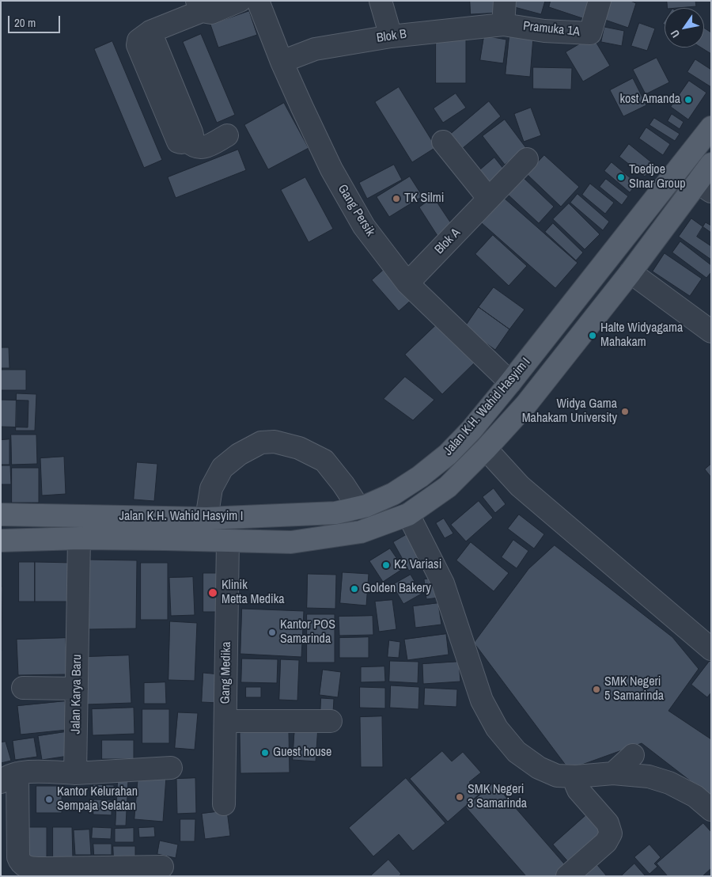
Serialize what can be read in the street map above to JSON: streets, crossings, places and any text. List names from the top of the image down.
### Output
{
  "streets": {
    "main road": ["Jalan K.H. Wahid Hasyim I"],
    "street": [
      "Pramuka 1A",
      "Blok B",
      "Gang Persik",
      "Blok A",
      "Gang Medika",
      "Jalan Karya Baru"
    ]
  },
  "crossings": [
    ["Pramuka 1A", "Blok B"],
    ["Blok B", "Gang Persik"],
    ["Gang Persik", "Blok A"],
    ["Gang Persik", "Jalan K.H. Wahid Hasyim I"],
    ["Jalan K.H. Wahid Hasyim I", "Gang Medika"],
    ["Jalan K.H. Wahid Hasyim I", "Jalan Karya Baru"]
  ],
  "places": [
    "kost Amanda",
    "Toedjoe SInar Group",
    "TK Silmi",
    "Halte Widyagama Mahakam",
    "Widya Gama Mahakam University",
    "K2 Variasi",
    "Golden Bakery",
    "Klinik Metta Medika",
    "Kantor POS Samarinda",
    "SMK Negeri 5 Samarinda",
    "Guest house",
    "SMK Negeri 3 Samarinda",
    "Kantor Kelurahan Sempaja Selatan"
  ],
  "scale_bar": "20 m",
  "north": "bottom left"
}
